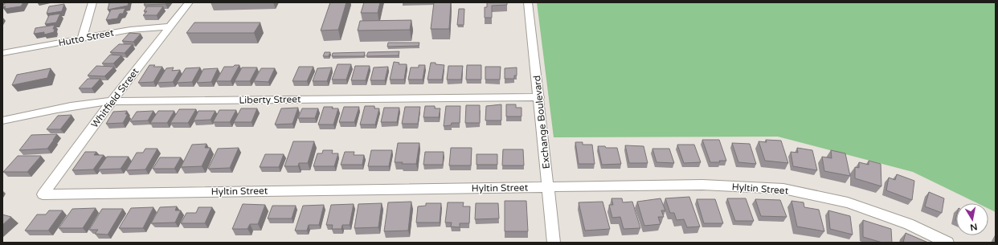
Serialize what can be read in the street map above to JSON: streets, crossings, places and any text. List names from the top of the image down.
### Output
{
  "streets": {
    "street": [
      "Hutto Street",
      "Whitfield Street",
      "Liberty Street",
      "Exchange Boulevard",
      "Hyltin Street"
    ]
  },
  "crossings": [
    ["Hutto Street", "Whitfield Street"],
    ["Whitfield Street", "Liberty Street"],
    ["Whitfield Street", "Hyltin Street"],
    ["Liberty Street", "Exchange Boulevard"],
    ["Exchange Boulevard", "Hyltin Street"]
  ],
  "north": "bottom"
}
